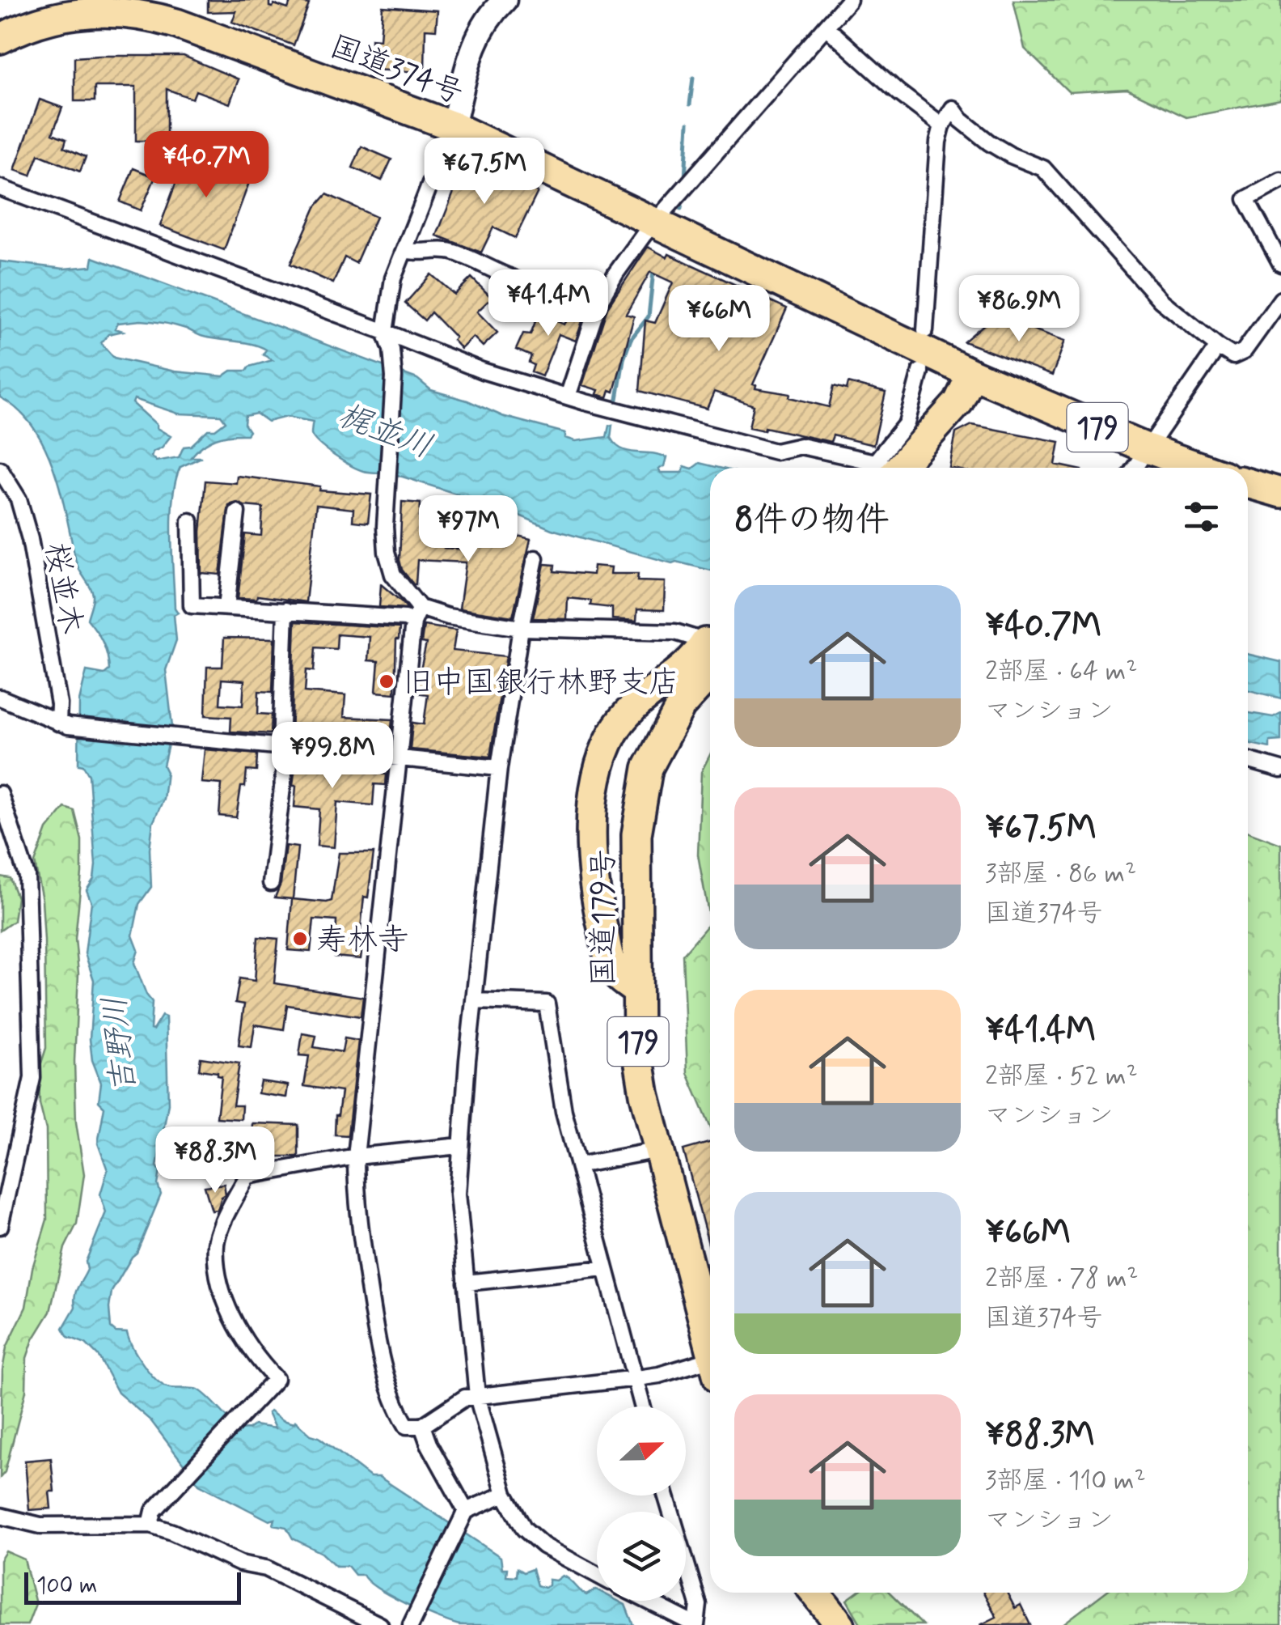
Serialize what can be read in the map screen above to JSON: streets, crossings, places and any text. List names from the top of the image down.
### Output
{
  "streets": {
    "highway": ["国道374号", "179", "国道179号"],
    "street": ["桜並木"]
  },
  "crossings": [
    ["国道374号", "179"]
  ],
  "water": ["梶並川", "吉野川"],
  "places": ["旧中国銀行林野支店", "寿林寺"],
  "scale_bar": "100 m",
  "north": "right",
  "page": {
    "price": [
      "¥40.7M",
      "¥67.5M",
      "¥41.4M",
      "¥86.9M",
      "¥66M",
      "¥97M",
      "¥99.8M",
      "¥88.3M"
    ],
    "heading": "8件の物件",
    "list": [
      {
        "name": "¥40.7M",
        "note": "2部屋 · 64 m² · マンション"
      },
      {
        "name": "¥67.5M",
        "note": "3部屋 · 86 m² · 国道374号"
      },
      {
        "name": "¥41.4M",
        "note": "2部屋 · 52 m² · マンション"
      },
      {
        "name": "¥66M",
        "note": "2部屋 · 78 m² · 国道374号"
      },
      {
        "name": "¥88.3M",
        "note": "3部屋 · 110 m² · マンション"
      }
    ],
    "scale": "100 m"
  }
}
